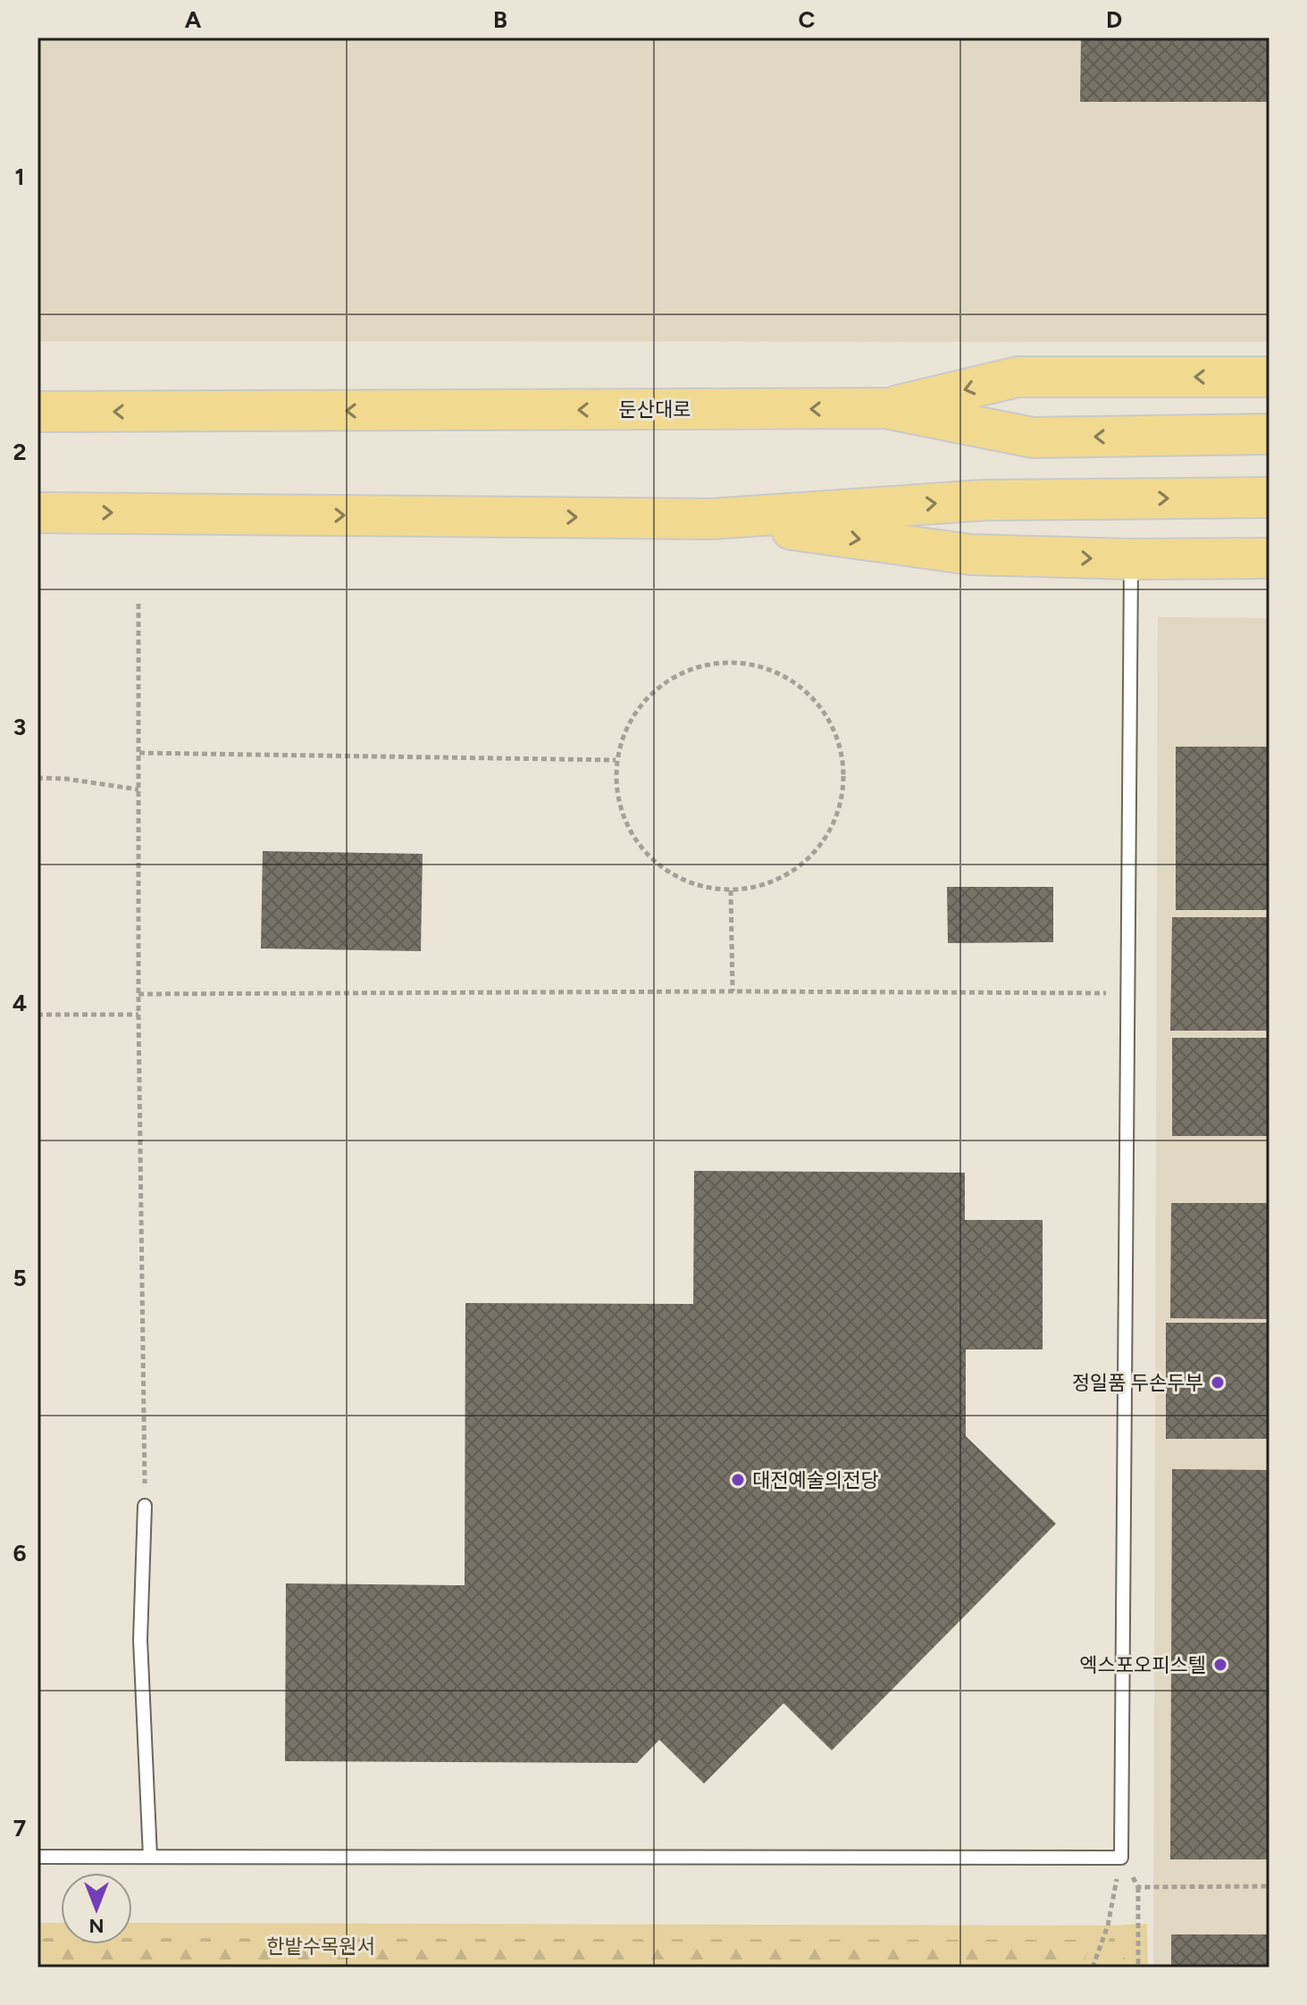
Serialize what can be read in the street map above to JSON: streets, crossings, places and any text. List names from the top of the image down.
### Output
{
  "streets": {
    "main road": ["둔산대로"]
  },
  "parks": ["한밭수목원서"],
  "places": ["정일품 두손두부", "대전예술의전당", "엑스포오피스텔"],
  "north": "bottom",
  "grid": {
    "columns": [
      "A",
      "B",
      "C",
      "D"
    ],
    "rows": [
      "1",
      "2",
      "3",
      "4",
      "5",
      "6",
      "7"
    ]
  }
}
